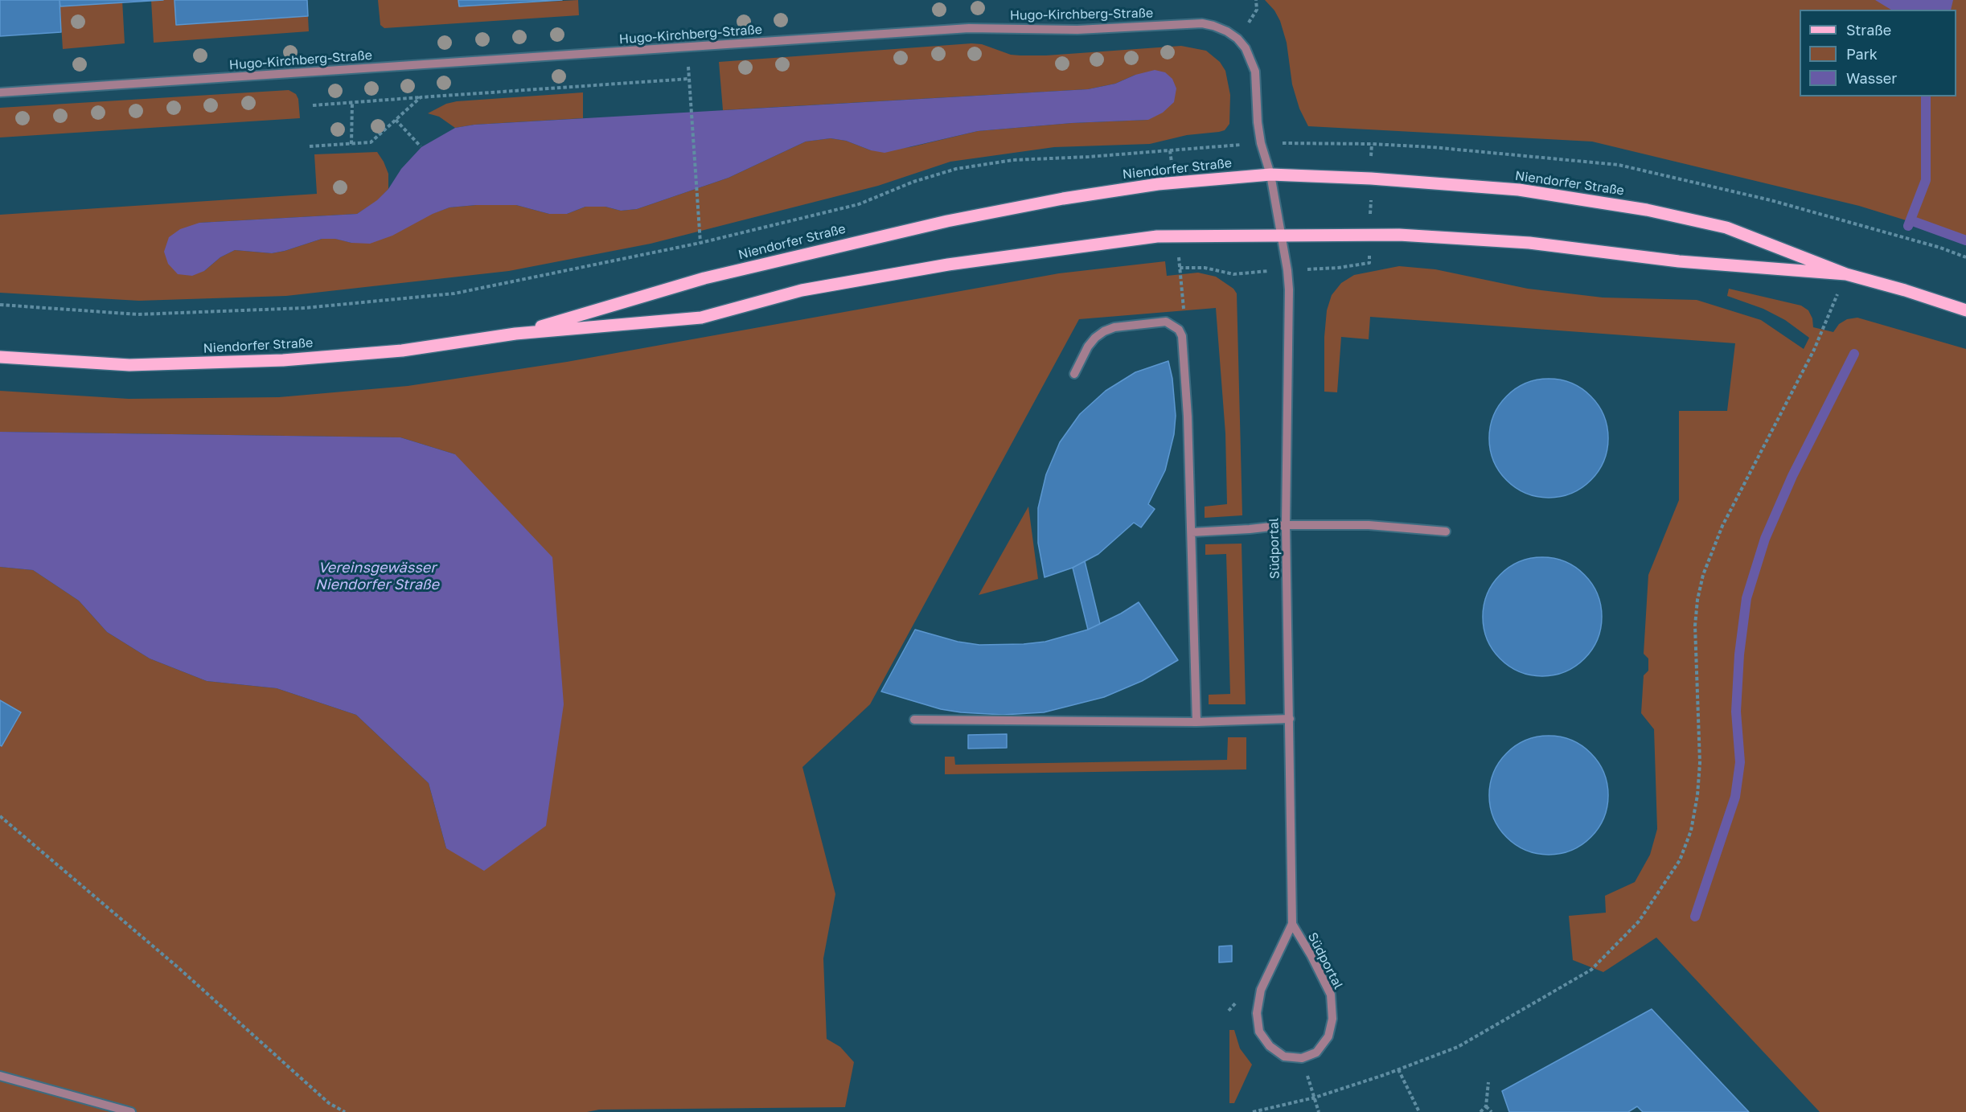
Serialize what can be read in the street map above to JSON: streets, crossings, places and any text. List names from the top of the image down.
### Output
{
  "streets": {
    "main road": ["Niendorfer Straße"],
    "street": ["Hugo-Kirchberg-Straße", "Südportal"]
  },
  "crossings": [
    ["Hugo-Kirchberg-Straße", "Niendorfer Straße"],
    ["Hugo-Kirchberg-Straße", "Südportal"],
    ["Niendorfer Straße", "Südportal"]
  ],
  "water": ["Vereinsgewässer Niendorfer Straße"],
  "legend": ["Straße", "Park", "Wasser"]
}
